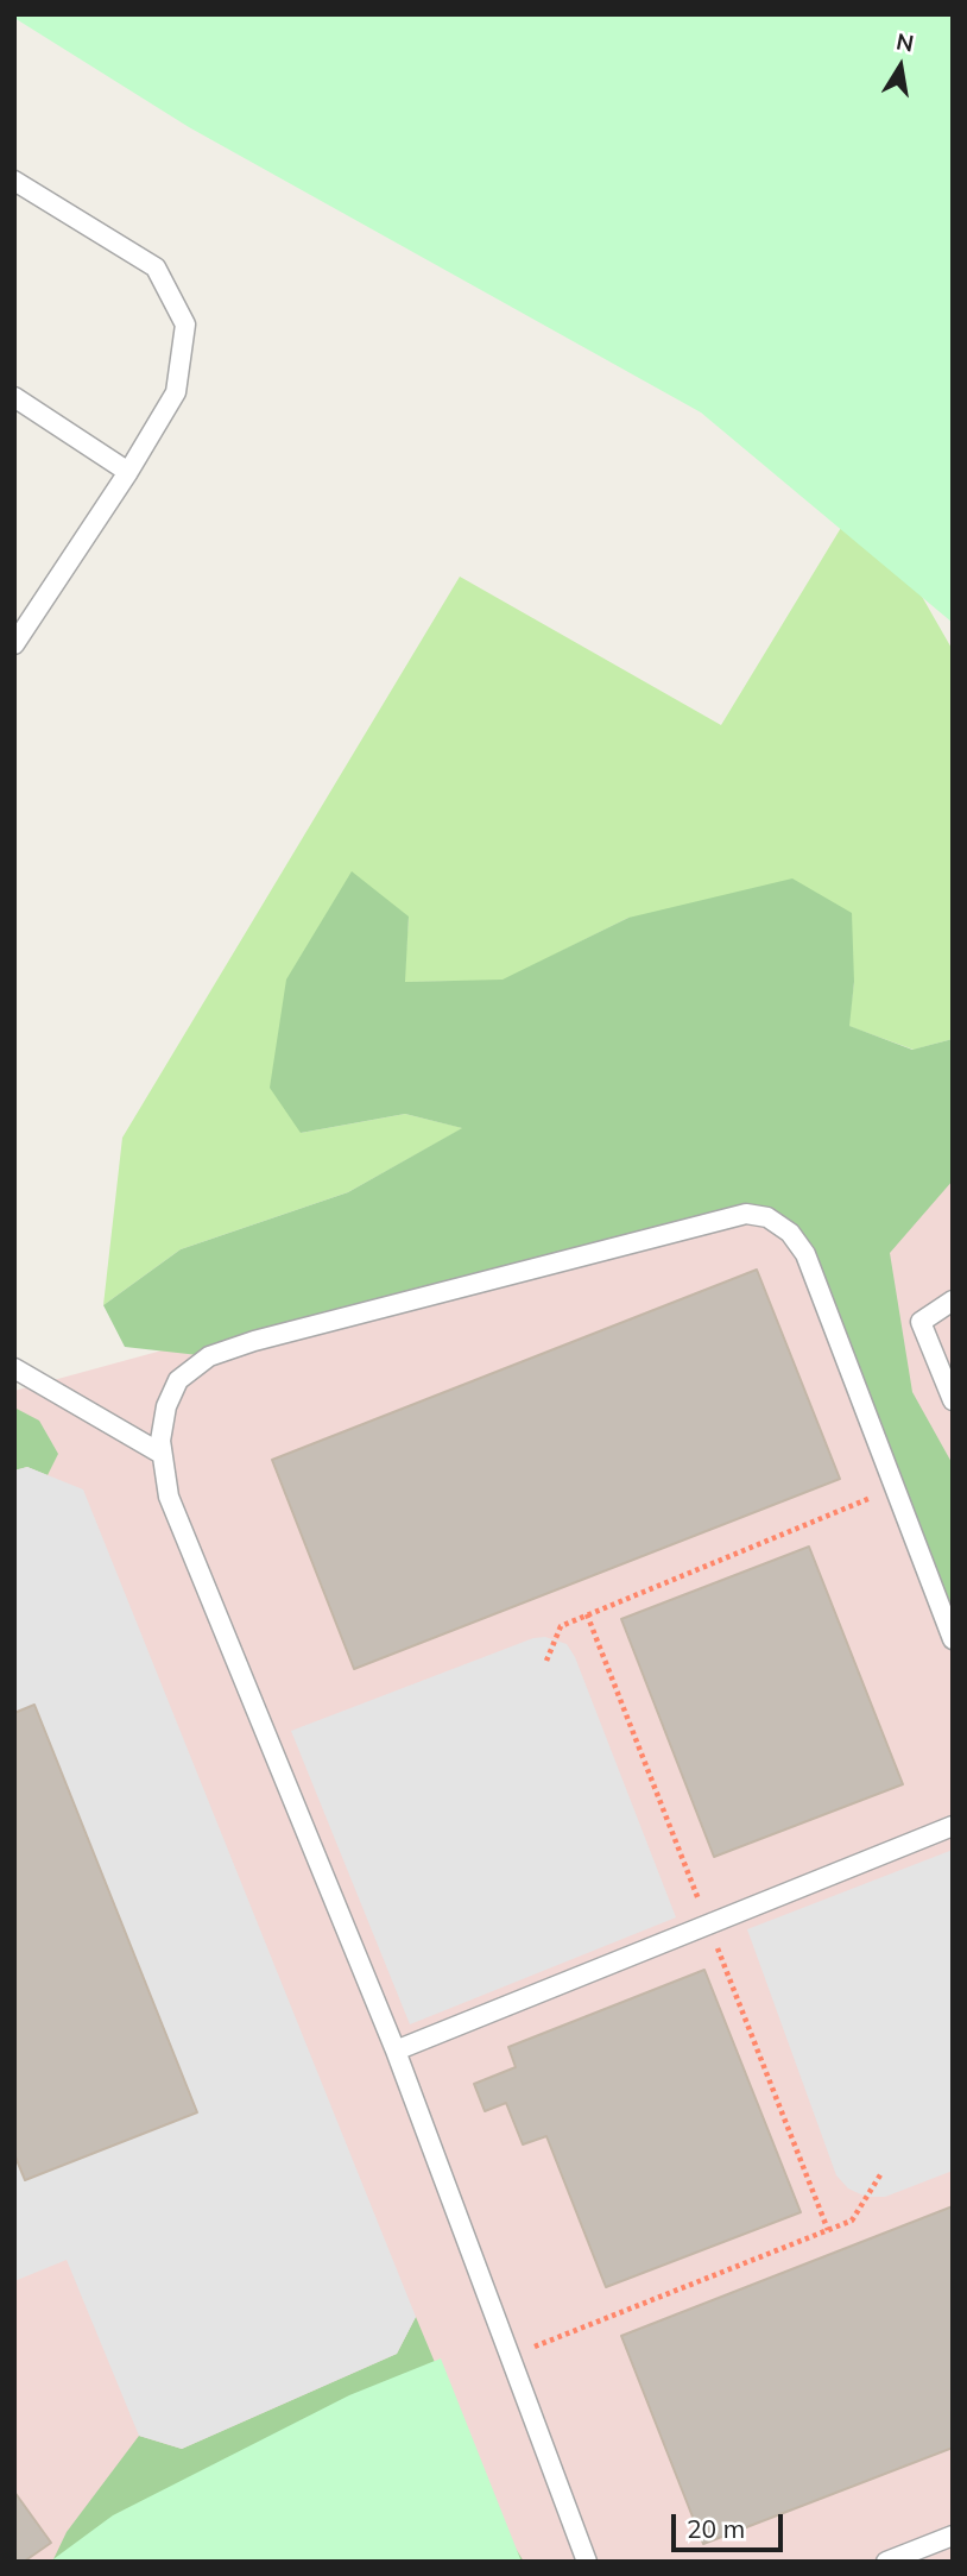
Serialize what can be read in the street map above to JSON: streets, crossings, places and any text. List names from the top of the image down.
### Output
{
  "scale_bar": "20 m",
  "north": "top"
}
